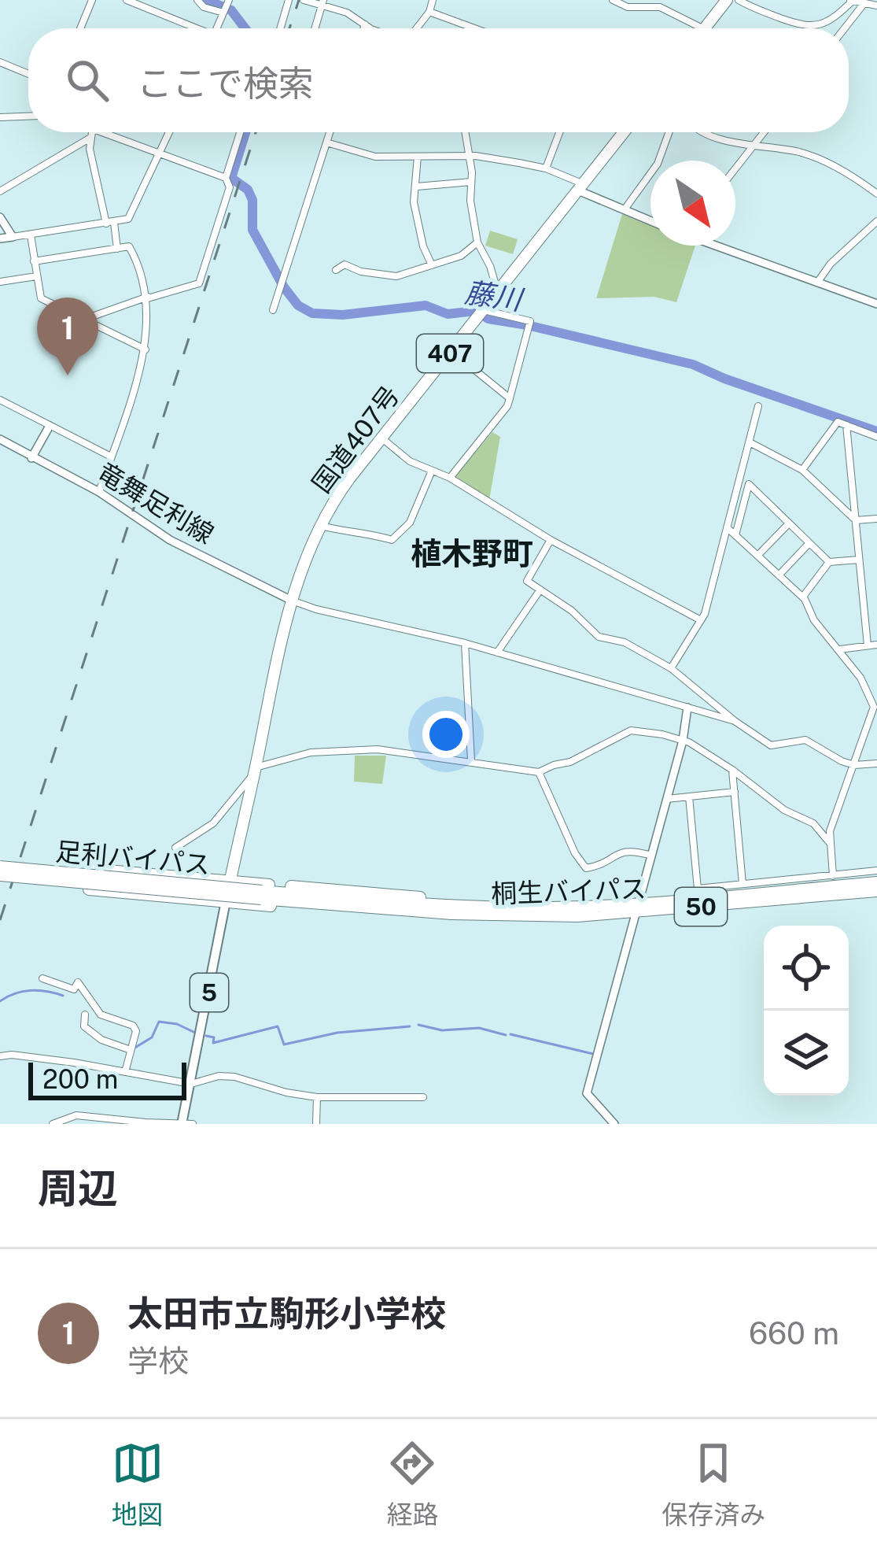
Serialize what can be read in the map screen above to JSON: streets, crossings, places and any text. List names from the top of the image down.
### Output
{
  "streets": {
    "highway": [
      "407",
      "国道407号",
      "足利バイパス",
      "桐生バイパス",
      "50"
    ],
    "main road": ["5"],
    "street": ["竜舞足利線"]
  },
  "crossings": [
    ["国道407号", "竜舞足利線"],
    ["国道407号", "50"],
    ["国道407号", "5"],
    ["足利バイパス", "桐生バイパス"],
    ["足利バイパス", "50"],
    ["桐生バイパス", "50"],
    ["50", "5"]
  ],
  "districts": ["植木野町"],
  "water": ["藤川"],
  "scale_bar": "200 m",
  "north": "bottom right",
  "page": {
    "search": "ここで検索",
    "pins": "1",
    "scale": "200 m",
    "heading": "周辺",
    "list": [
      {
        "mark": "1",
        "name": "太田市立駒形小学校",
        "note": "学校",
        "value": "660 m"
      }
    ],
    "nav": ["地図", "経路", "保存済み"]
  }
}
